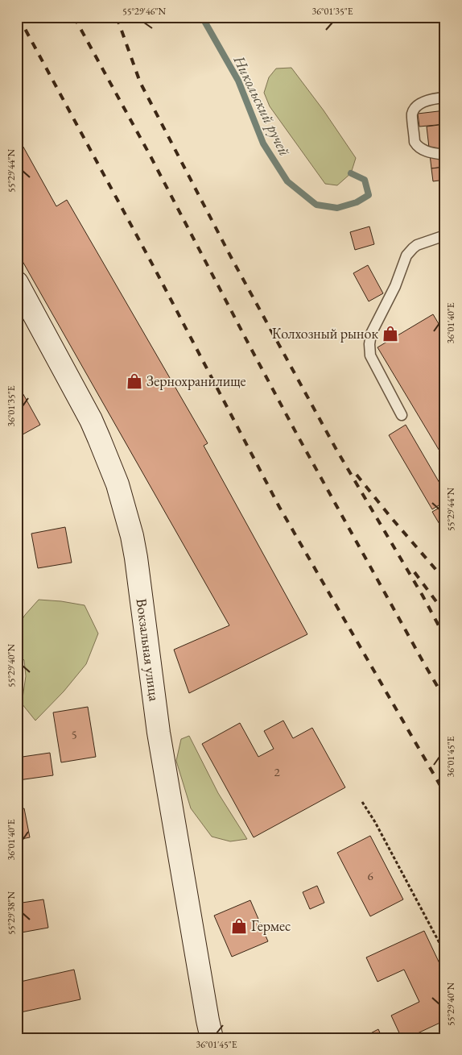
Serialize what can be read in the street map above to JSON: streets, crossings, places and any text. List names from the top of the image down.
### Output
{
  "streets": {
    "main road": ["Вокзальная улица"]
  },
  "water": ["Никольский ручей"],
  "places": {
    "shop": ["Колхозный рынок", "Зернохранилище", "Гермес"]
  },
  "house_numbers": ["5", "2", "6"],
  "coordinates": [
    "55°29'46\"N",
    "36°01'35\"E",
    "55°29'44\"N",
    "36°01'40\"E",
    "55°29'40\"N",
    "36°01'45\"E",
    "55°29'38\"N"
  ]
}
